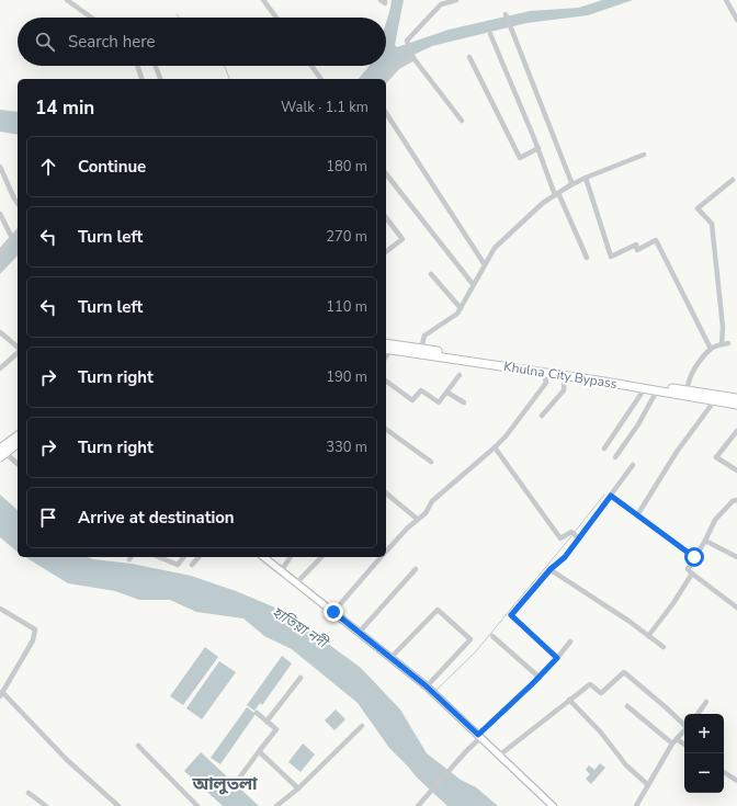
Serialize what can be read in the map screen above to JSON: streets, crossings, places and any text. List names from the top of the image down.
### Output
{
  "streets": {
    "highway": ["Khulna City Bypass"]
  },
  "districts": ["আলুতলা"],
  "water": ["হাতিয়া নদী"],
  "page": {
    "search": "Search here",
    "heading": ["14 min", "Walk · 1.1 km"],
    "list": [
      ["Continue", "180 m"],
      ["Turn left", "270 m"],
      ["Turn left", "110 m"],
      ["Turn right", "190 m"],
      ["Turn right", "330 m"],
      "Arrive at destination"
    ],
    "map_buttons": ["+", "−"]
  }
}
